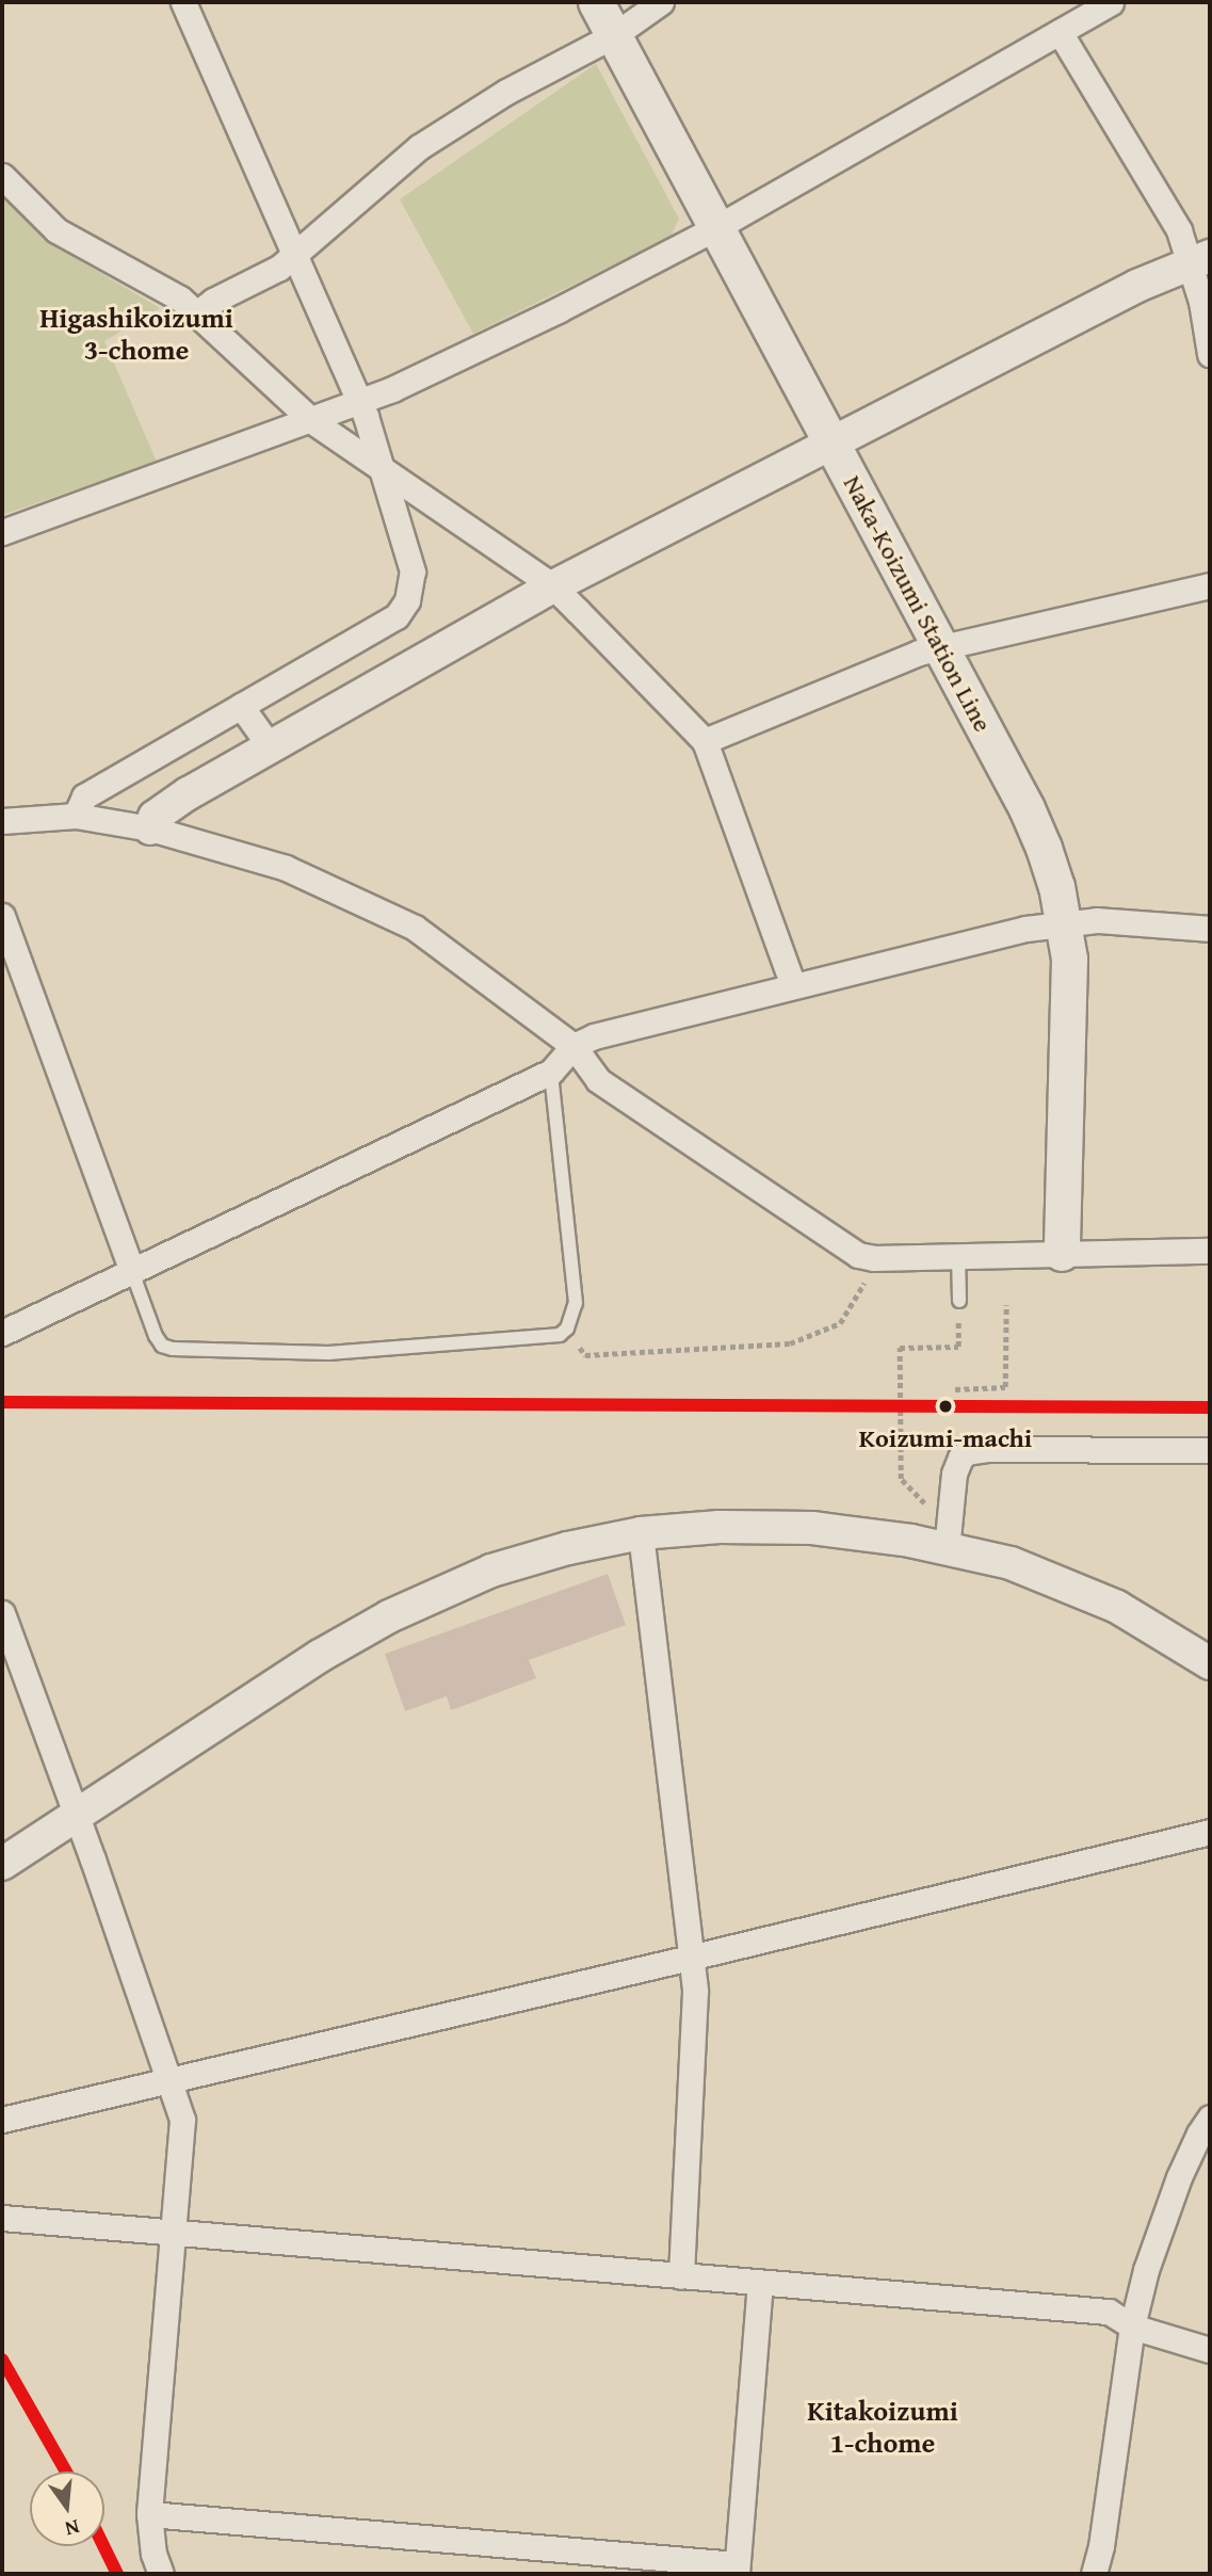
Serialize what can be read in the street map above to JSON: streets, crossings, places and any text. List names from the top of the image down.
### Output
{
  "streets": {
    "main road": ["Naka-Koizumi Station Line"]
  },
  "districts": ["Higashikoizumi 3-chome", "Kitakoizumi 1-chome"],
  "places": ["Koizumi-machi"],
  "north": "bottom"
}
